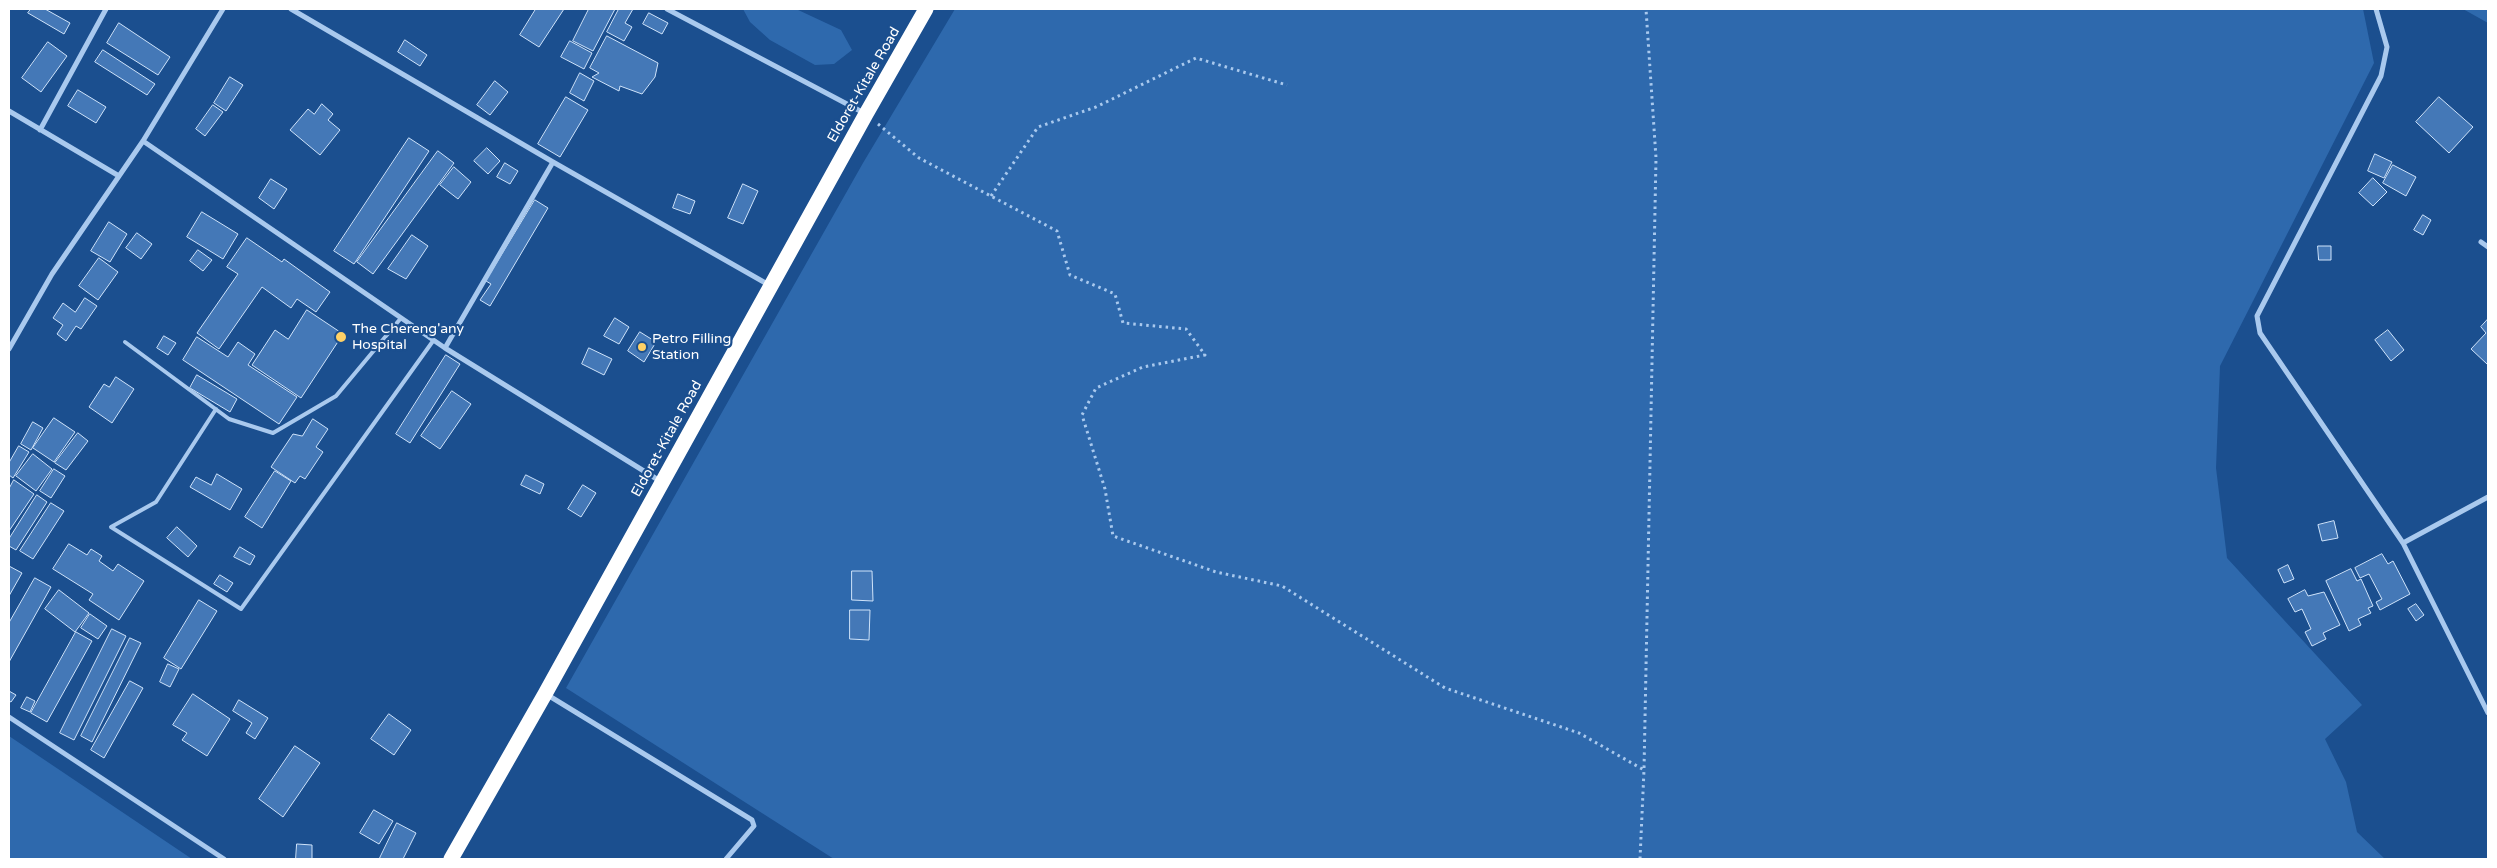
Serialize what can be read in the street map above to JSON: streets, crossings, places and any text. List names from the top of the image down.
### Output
{
  "streets": {
    "highway": ["Eldoret-Kitale Road"]
  },
  "places": ["The Chereng'any Hospital", "Petro Filling Station"]
}
